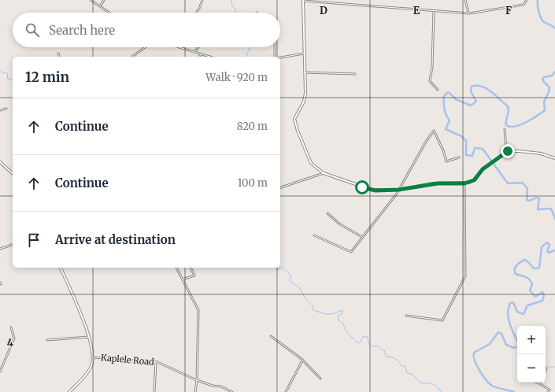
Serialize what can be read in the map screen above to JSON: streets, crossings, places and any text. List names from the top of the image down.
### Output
{
  "streets": {
    "street": ["Kaplele Road"]
  },
  "page": {
    "search": "Search here",
    "heading": ["12 min", "Walk · 920 m"],
    "list": [
      ["Continue", "820 m"],
      ["Continue", "100 m"],
      "Arrive at destination"
    ],
    "map_buttons": ["+", "−"]
  },
  "grid": {
    "columns": ["D", "E", "F"],
    "rows": ["4"]
  }
}
